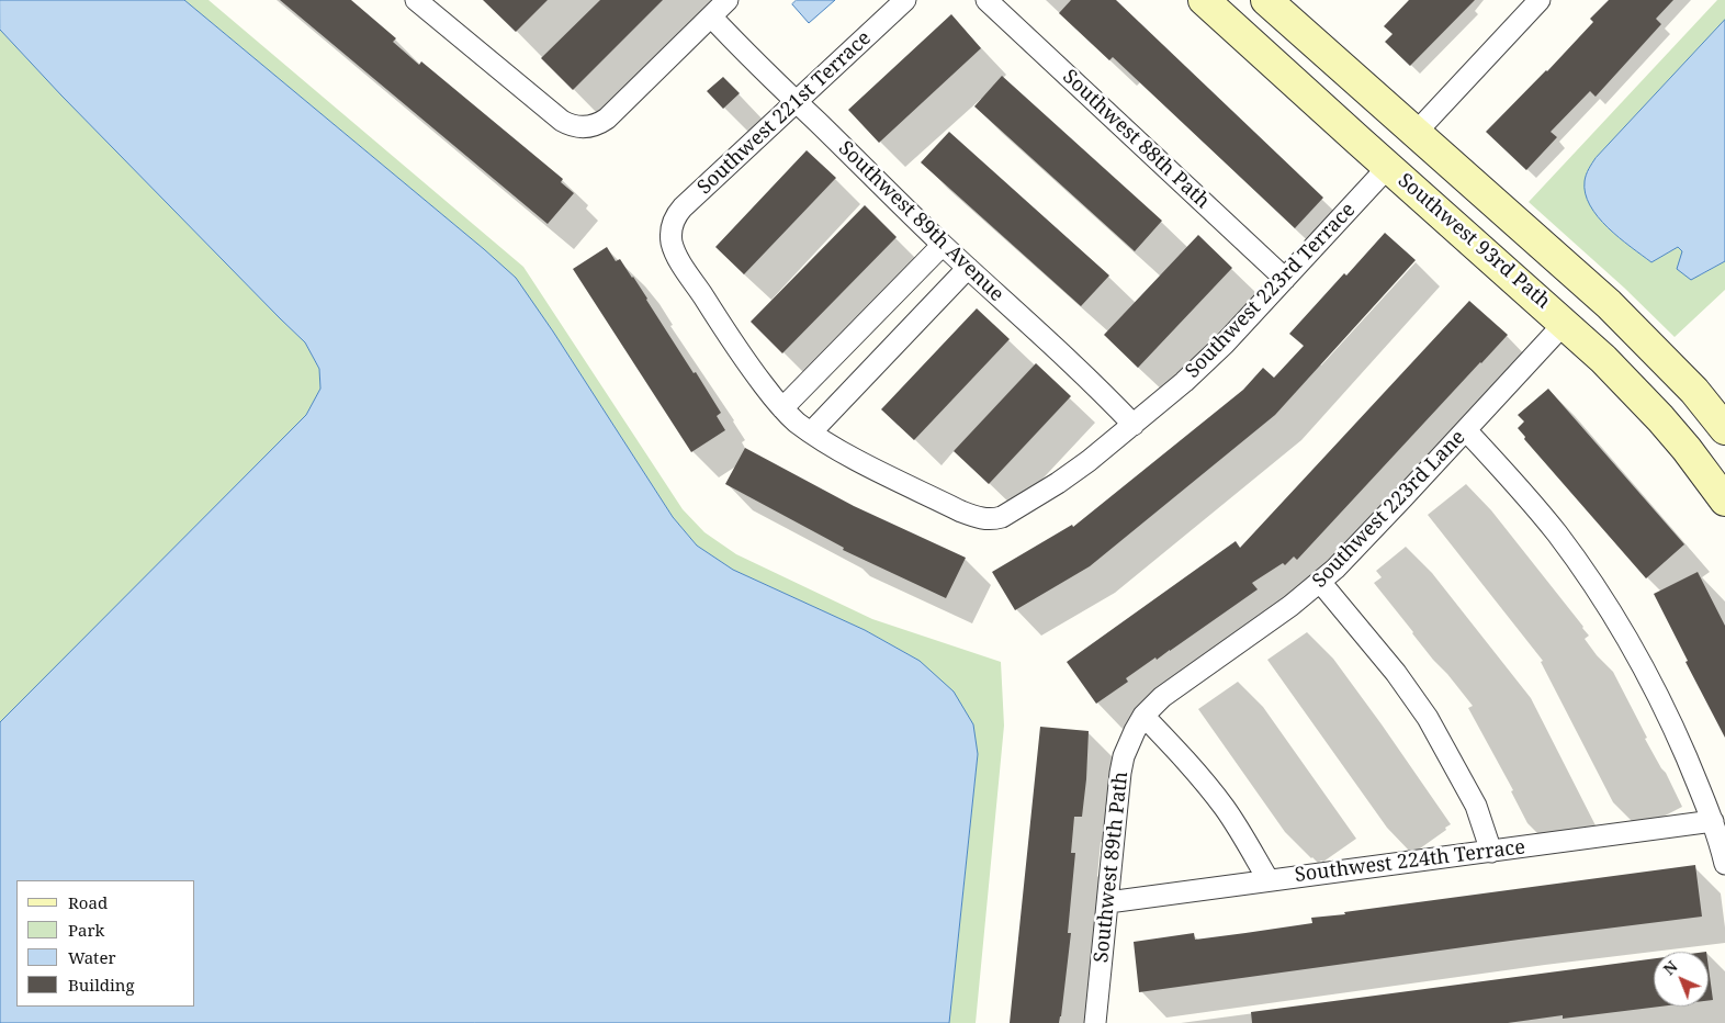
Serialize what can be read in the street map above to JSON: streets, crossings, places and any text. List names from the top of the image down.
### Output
{
  "streets": {
    "street": [
      "Southwest 221st Terrace",
      "Southwest 88th Path",
      "Southwest 89th Avenue",
      "Southwest 93rd Path",
      "Southwest 223rd Terrace",
      "Southwest 223rd Lane",
      "Southwest 224th Terrace",
      "Southwest 89th Path"
    ]
  },
  "crossings": [
    ["Southwest 221st Terrace", "Southwest 89th Avenue"],
    ["Southwest 88th Path", "Southwest 223rd Terrace"],
    ["Southwest 89th Avenue", "Southwest 223rd Terrace"],
    ["Southwest 93rd Path", "Southwest 223rd Terrace"],
    ["Southwest 93rd Path", "Southwest 223rd Lane"],
    ["Southwest 223rd Lane", "Southwest 89th Path"],
    ["Southwest 224th Terrace", "Southwest 89th Path"]
  ],
  "legend": [
    "Road",
    "Park",
    "Water",
    "Building"
  ],
  "north": "top left"
}
